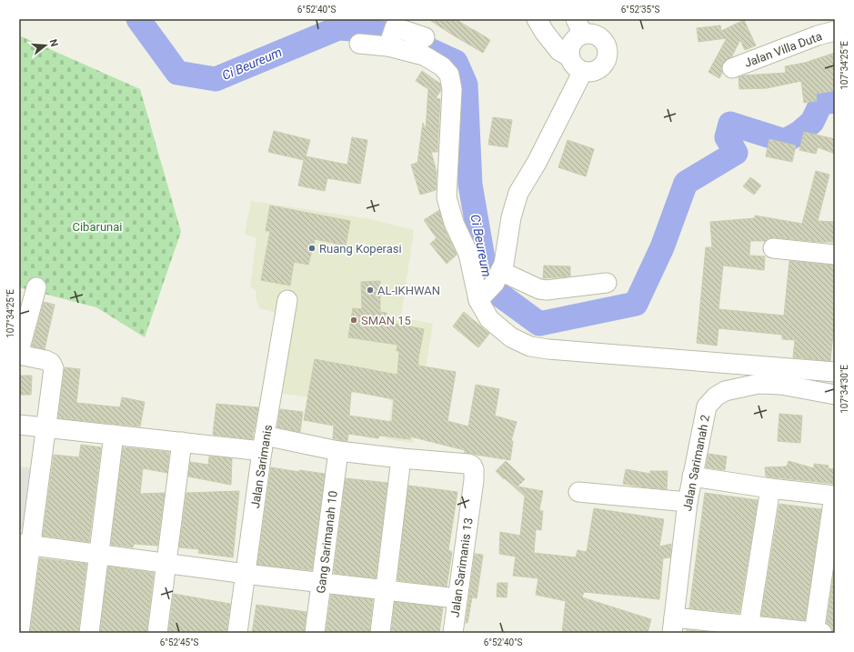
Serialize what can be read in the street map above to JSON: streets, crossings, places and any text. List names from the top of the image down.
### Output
{
  "streets": {
    "street": [
      "Jalan Villa Duta",
      "Jalan Sarimanah 2",
      "Jalan Sarimanis",
      "Gang Sarimanah 10",
      "Jalan Sarimanis 13"
    ]
  },
  "water": ["Ci Beureum"],
  "parks": ["Cibarunai"],
  "places": ["Ruang Koperasi", "AL-IKHWAN", "SMAN 15"],
  "north": "right",
  "coordinates": [
    "6°52'40\"S",
    "6°52'35\"S",
    "107°34'25\"E",
    "107°34'30\"E",
    "6°52'45\"S"
  ]
}
